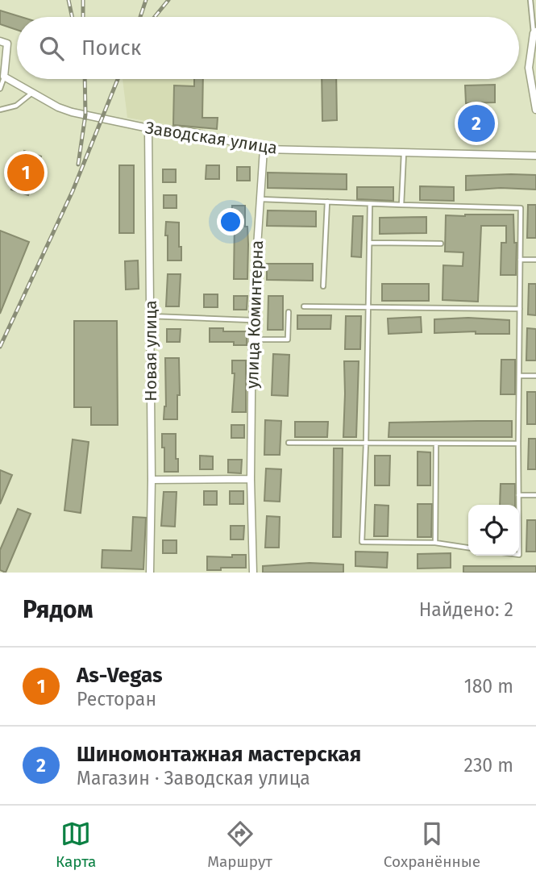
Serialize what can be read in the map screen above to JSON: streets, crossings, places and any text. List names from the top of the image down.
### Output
{
  "streets": {
    "street": ["Заводская улица", "улица Коминтерна", "Новая улица"]
  },
  "crossings": [
    ["Заводская улица", "улица Коминтерна"],
    ["Заводская улица", "Новая улица"]
  ],
  "page": {
    "search": "Поиск",
    "pins": ["2", "1"],
    "heading": ["Рядом", "Найдено: 2"],
    "list": [
      {
        "mark": "1",
        "name": "As-Vegas",
        "note": "Ресторан",
        "value": "180 m"
      },
      {
        "mark": "2",
        "name": "Шиномонтажная мастерская",
        "note": "Магазин · Заводская улица",
        "value": "230 m"
      }
    ],
    "nav": ["Карта", "Маршрут", "Сохранённые"]
  }
}
